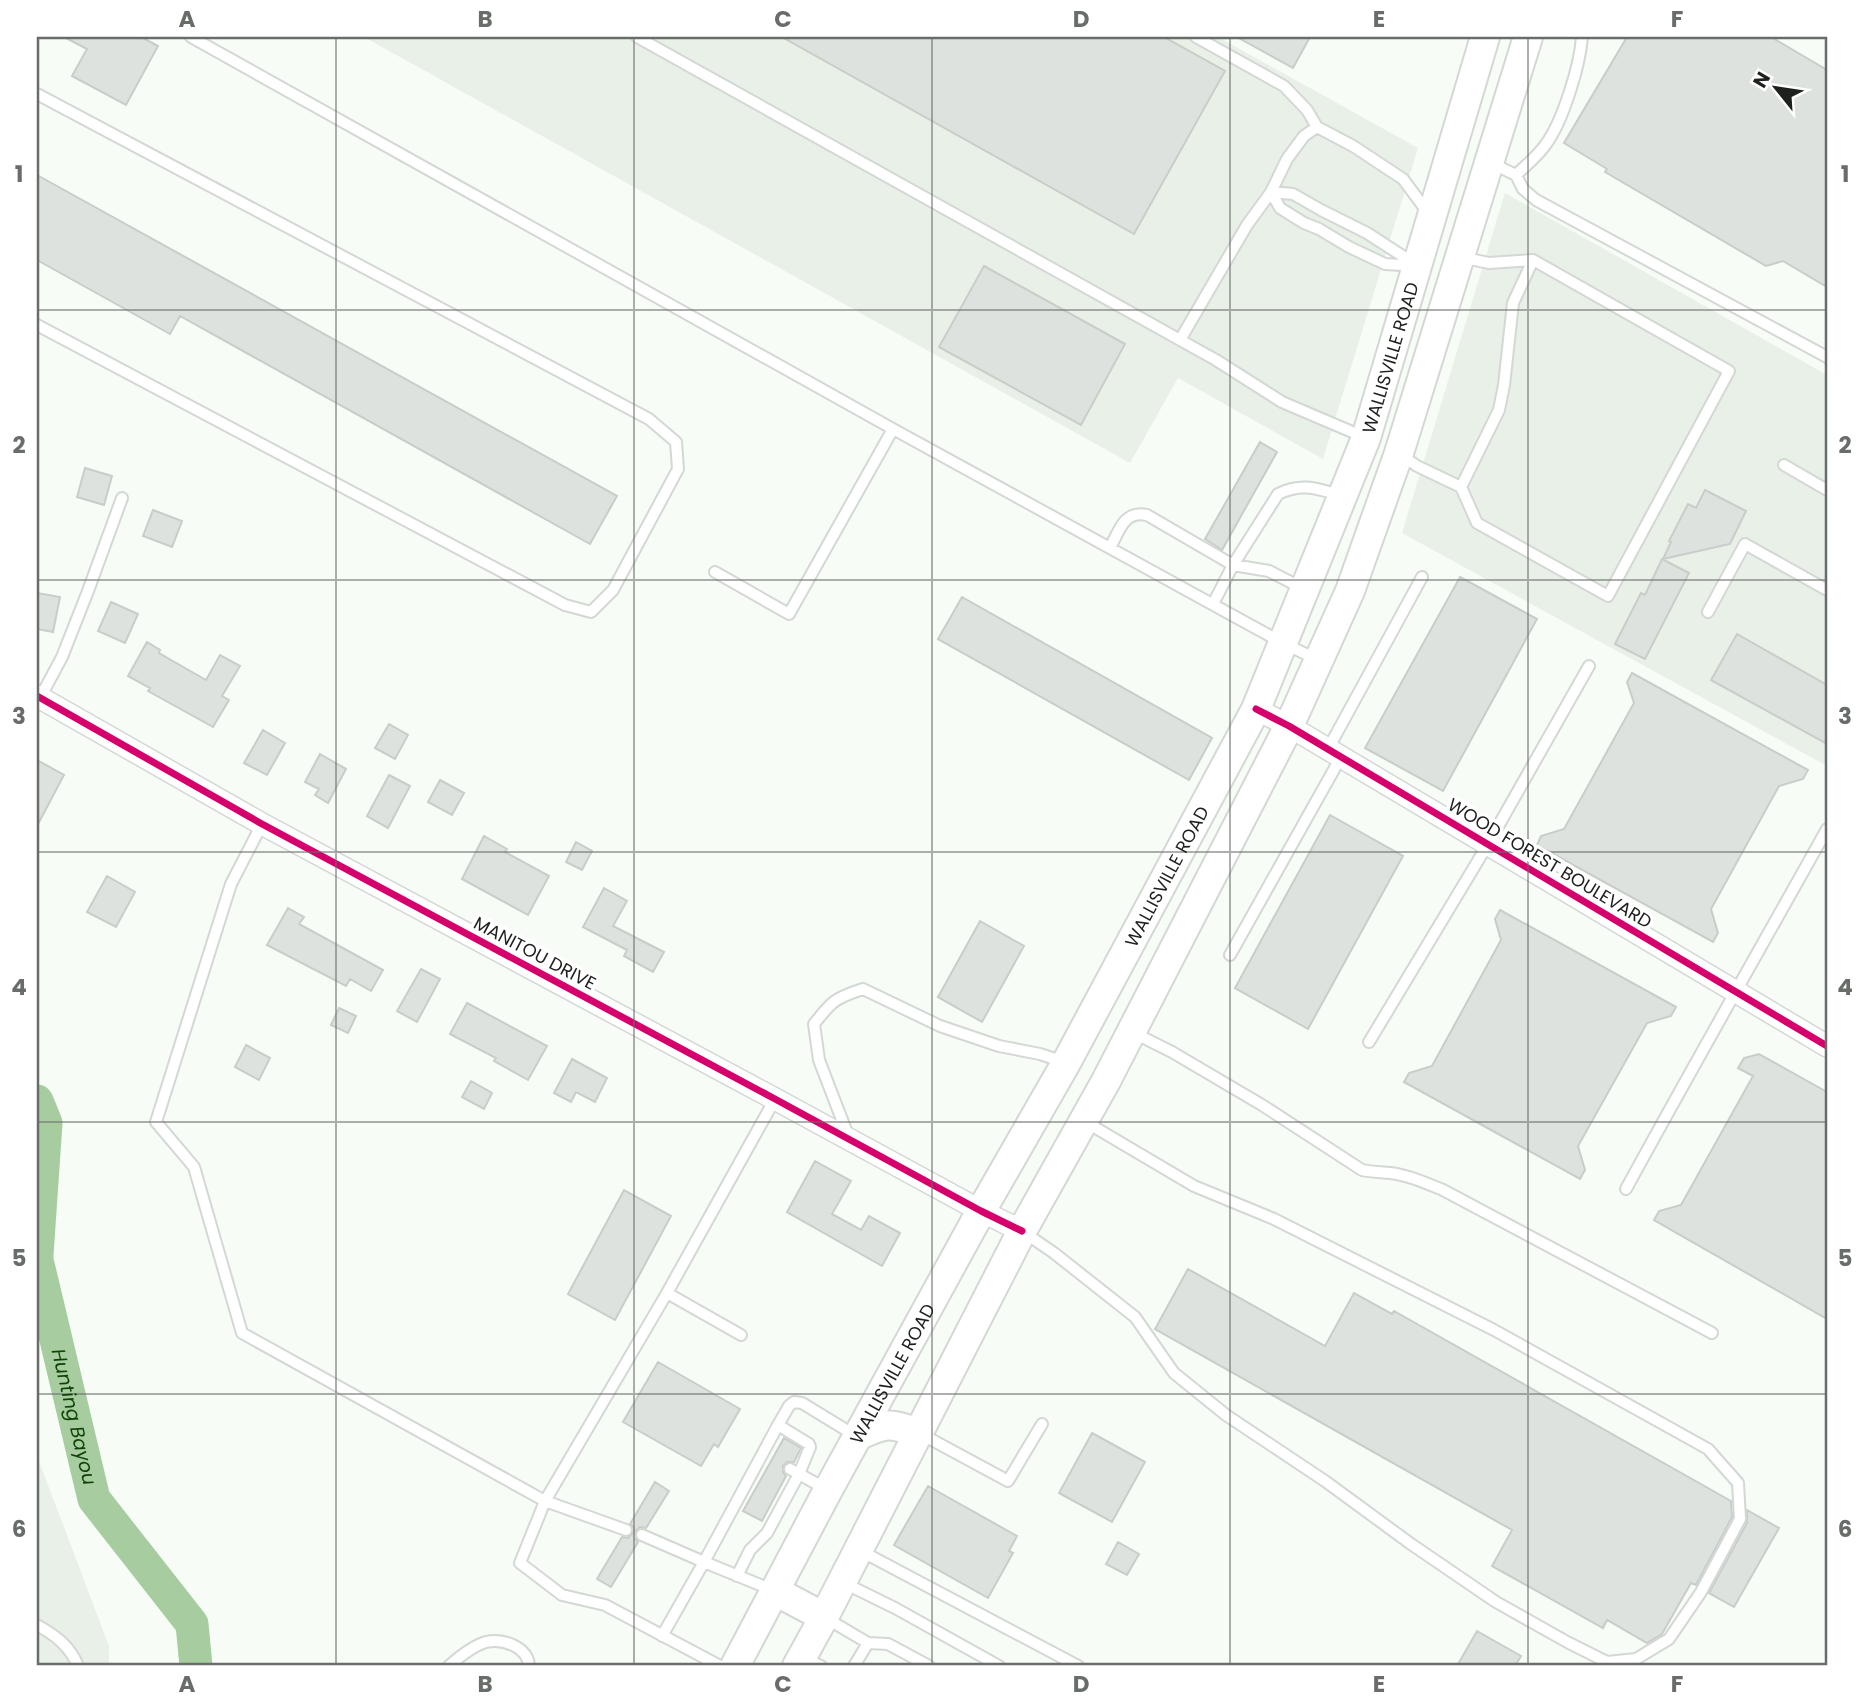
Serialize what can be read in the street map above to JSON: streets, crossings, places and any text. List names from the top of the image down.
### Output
{
  "streets": {
    "main road": ["WALLISVILLE ROAD"],
    "street": ["WOOD FOREST BOULEVARD", "MANITOU DRIVE"]
  },
  "crossings": [
    ["WALLISVILLE ROAD", "WOOD FOREST BOULEVARD"],
    ["WALLISVILLE ROAD", "MANITOU DRIVE"]
  ],
  "water": ["Hunting Bayou"],
  "north": "top left",
  "grid": {
    "columns": [
      "A",
      "B",
      "C",
      "D",
      "E",
      "F"
    ],
    "rows": [
      "1",
      "2",
      "3",
      "4",
      "5",
      "6"
    ]
  }
}
